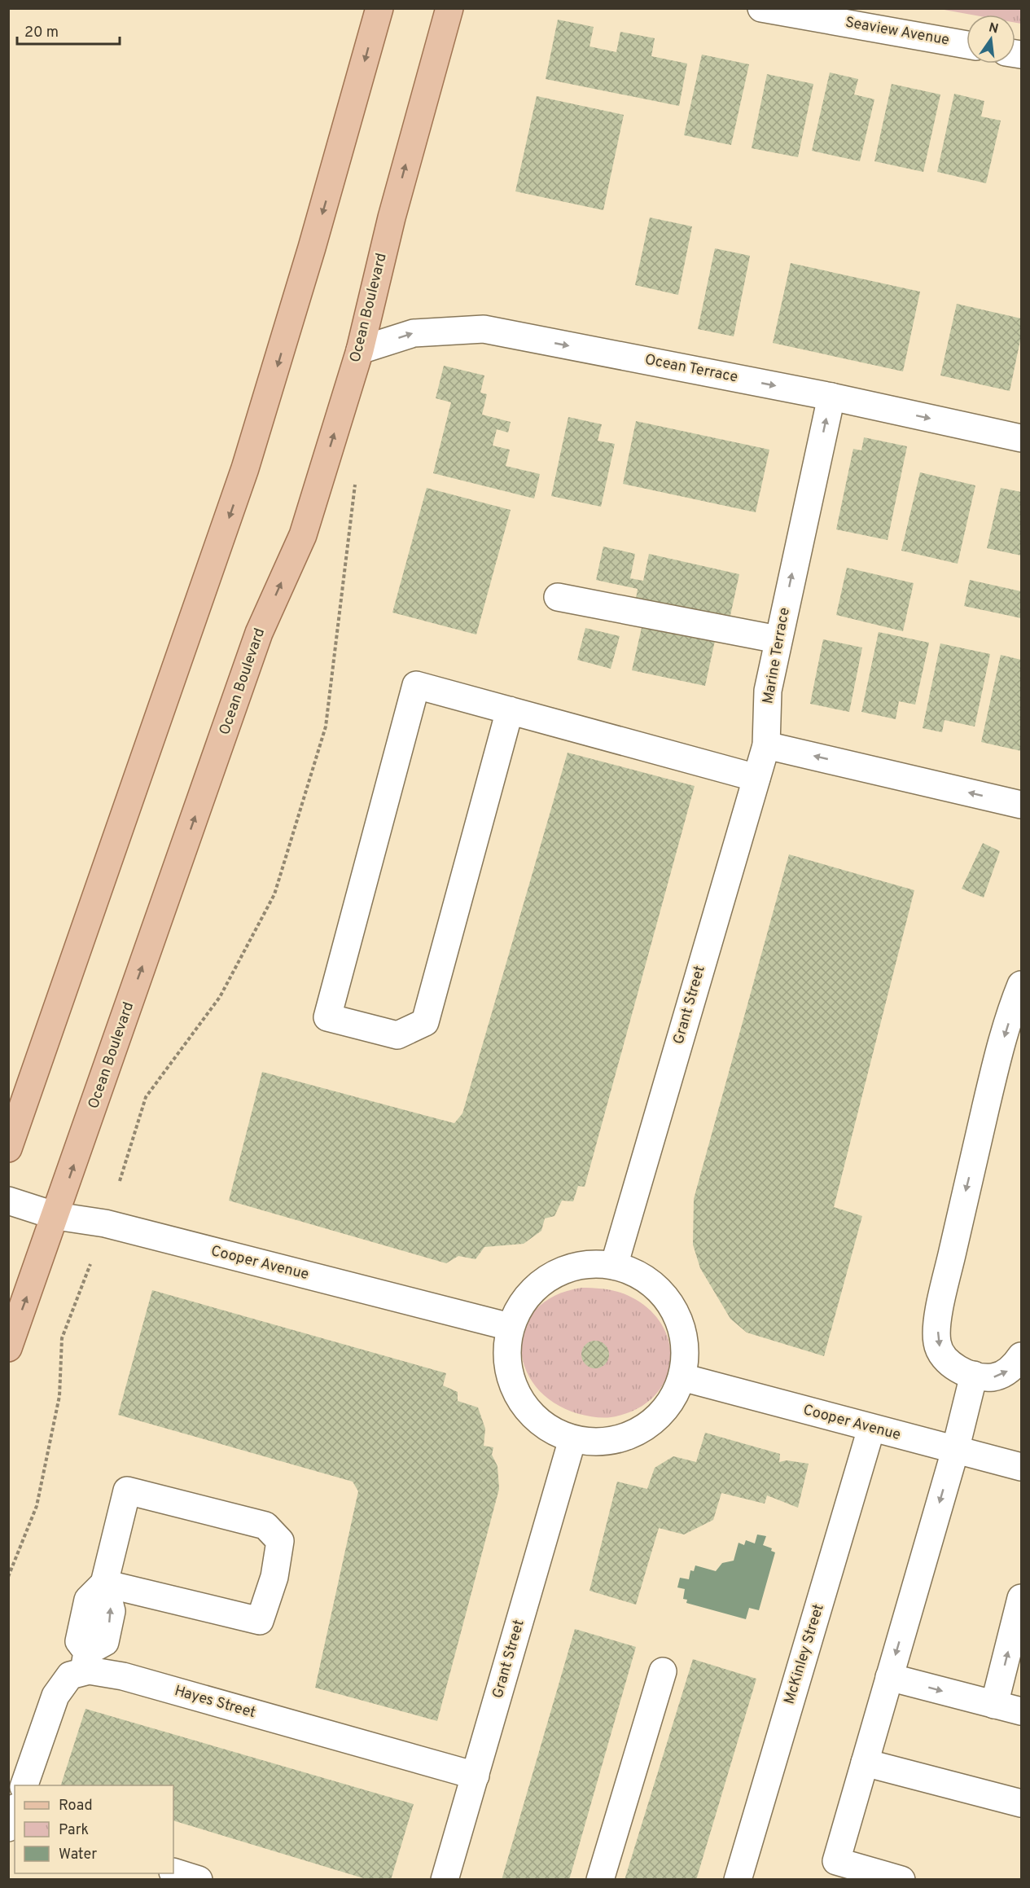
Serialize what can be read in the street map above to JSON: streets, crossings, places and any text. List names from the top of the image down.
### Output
{
  "streets": {
    "main road": ["Ocean Boulevard"],
    "street": [
      "Seaview Avenue",
      "Ocean Terrace",
      "Marine Terrace",
      "Grant Street",
      "Cooper Avenue",
      "McKinley Street",
      "Hayes Street"
    ]
  },
  "crossings": [
    ["Ocean Boulevard", "Ocean Terrace"],
    ["Ocean Boulevard", "Cooper Avenue"],
    ["Ocean Terrace", "Marine Terrace"],
    ["Marine Terrace", "Grant Street"],
    ["Grant Street", "Hayes Street"],
    ["Cooper Avenue", "McKinley Street"]
  ],
  "one_way": ["Ocean Terrace", "Marine Terrace"],
  "legend": ["Road", "Park", "Water"],
  "scale_bar": "20 m",
  "north": "top"
}
